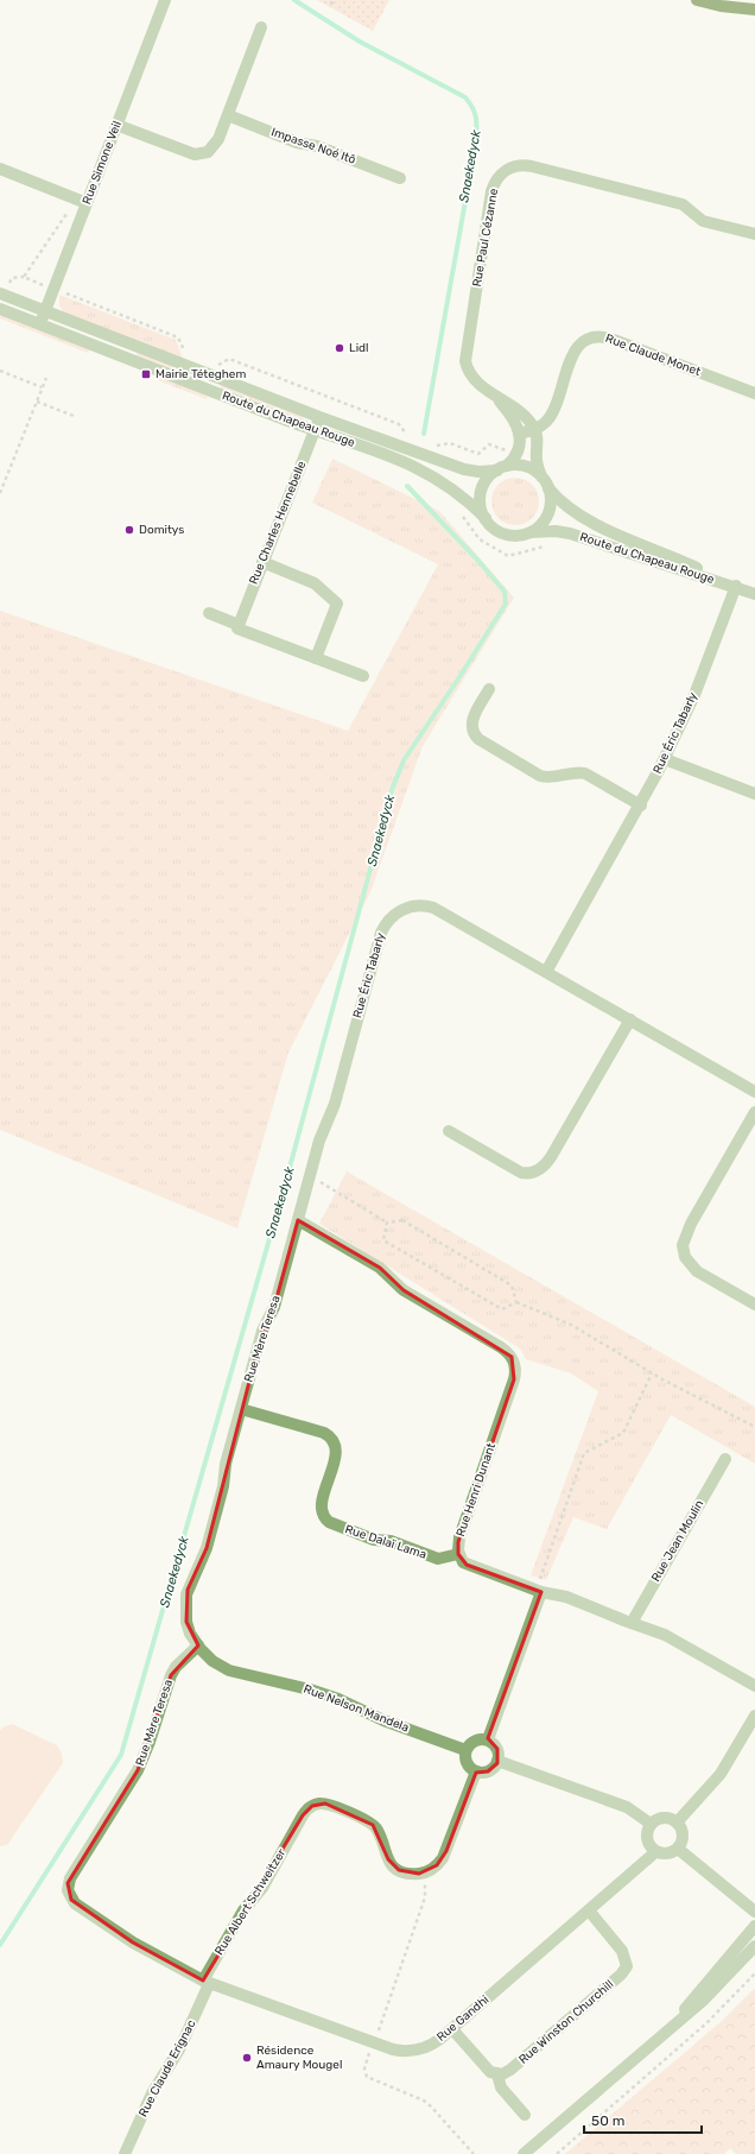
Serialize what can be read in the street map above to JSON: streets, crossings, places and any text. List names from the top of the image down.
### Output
{
  "streets": {
    "street": [
      "Impasse Noé Itō",
      "Rue Simone Veil",
      "Rue Paul Cézanne",
      "Rue Claude Monet",
      "Route du Chapeau Rouge",
      "Rue Charles Hennebelle",
      "Rue Éric Tabarly",
      "Rue Mère Teresa",
      "Rue Henri Dunant",
      "Rue Jean Moulin",
      "Rue Dalaï Lama",
      "Rue Nelson Mandela",
      "Rue Albert Schweitzer",
      "Rue Gandhi",
      "Rue Winston Churchill",
      "Rue Claude Erignac"
    ]
  },
  "crossings": [
    ["Rue Simone Veil", "Route du Chapeau Rouge"],
    ["Rue Paul Cézanne", "Rue Claude Monet"],
    ["Route du Chapeau Rouge", "Rue Charles Hennebelle"],
    ["Route du Chapeau Rouge", "Rue Éric Tabarly"],
    ["Rue Éric Tabarly", "Rue Mère Teresa"],
    ["Rue Mère Teresa", "Rue Henri Dunant"],
    ["Rue Mère Teresa", "Rue Dalaï Lama"],
    ["Rue Mère Teresa", "Rue Nelson Mandela"],
    ["Rue Mère Teresa", "Rue Albert Schweitzer"],
    ["Rue Mère Teresa", "Rue Gandhi"],
    ["Rue Mère Teresa", "Rue Claude Erignac"],
    ["Rue Henri Dunant", "Rue Jean Moulin"],
    ["Rue Henri Dunant", "Rue Dalaï Lama"],
    ["Rue Albert Schweitzer", "Rue Gandhi"],
    ["Rue Albert Schweitzer", "Rue Claude Erignac"],
    ["Rue Gandhi", "Rue Winston Churchill"],
    ["Rue Gandhi", "Rue Claude Erignac"]
  ],
  "water": ["Snaekedyck"],
  "places": {
    "other": ["Lidl", "Domitys", "Résidence Amaury Mougel"],
    "transit": ["Mairie Téteghem"]
  },
  "scale_bar": "50 m"
}
